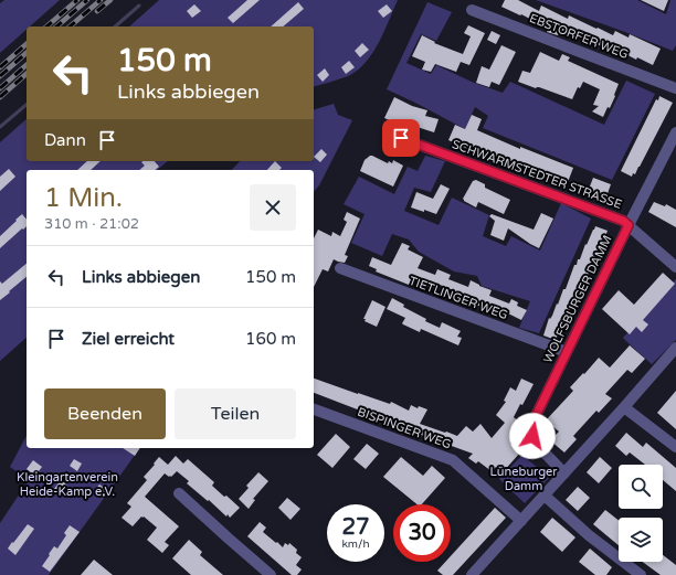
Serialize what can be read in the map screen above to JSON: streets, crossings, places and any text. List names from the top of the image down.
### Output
{
  "streets": {
    "street": [
      "EBSTORFER WEG",
      "SCHWARMSTEDTER STRASSE",
      "TIETLINGER WEG",
      "WOLFSBURGER DAMM",
      "BISPINGER WEG"
    ]
  },
  "crossings": [
    ["SCHWARMSTEDTER STRASSE", "WOLFSBURGER DAMM"],
    ["TIETLINGER WEG", "WOLFSBURGER DAMM"]
  ],
  "parks": ["Lüneburger Damm", "Kleingartenverein Heide-Kamp e.V."],
  "page": {
    "turn": ["150 m", "Links abbiegen"],
    "then": "Dann",
    "heading": ["1 Min.", "310 m · 21:02"],
    "list": [
      {
        "name": "Links abbiegen",
        "value": "150 m"
      },
      {
        "name": "Ziel erreicht",
        "value": "160 m"
      }
    ],
    "buttons": ["Beenden", "Teilen"],
    "speed": "27 km/h",
    "limit": "30"
  }
}
